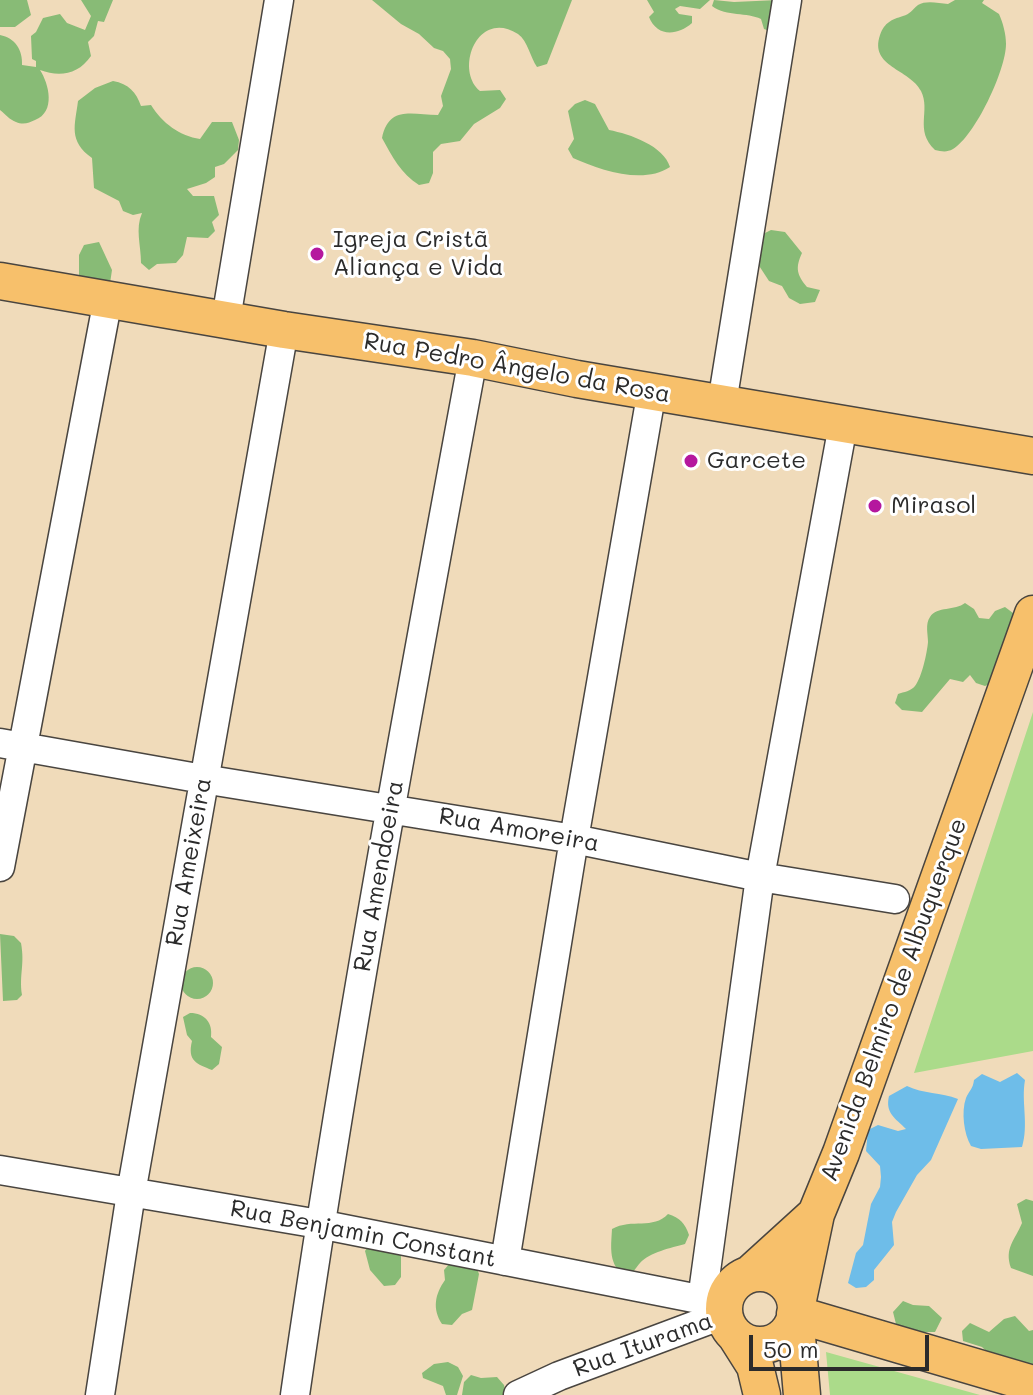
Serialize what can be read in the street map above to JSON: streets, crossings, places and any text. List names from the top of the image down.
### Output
{
  "streets": {
    "main road": ["Rua Pedro Ângelo da Rosa", "Avenida Belmiro de Albuquerque"],
    "street": [
      "Rua Amoreira",
      "Rua Ameixeira",
      "Rua Amendoeira",
      "Rua Benjamin Constant",
      "Rua Iturama"
    ]
  },
  "crossings": [
    ["Rua Pedro Ângelo da Rosa", "Rua Ameixeira"],
    ["Rua Pedro Ângelo da Rosa", "Rua Amendoeira"],
    ["Rua Amoreira", "Rua Ameixeira"],
    ["Rua Amoreira", "Rua Amendoeira"],
    ["Rua Ameixeira", "Rua Benjamin Constant"],
    ["Rua Amendoeira", "Rua Benjamin Constant"],
    ["Avenida Belmiro de Albuquerque", "Rua Benjamin Constant"],
    ["Avenida Belmiro de Albuquerque", "Rua Iturama"],
    ["Rua Benjamin Constant", "Rua Iturama"]
  ],
  "places": ["Igreja Cristã Aliança e Vida", "Garcete", "Mirasol"],
  "scale_bar": "50 m"
}
